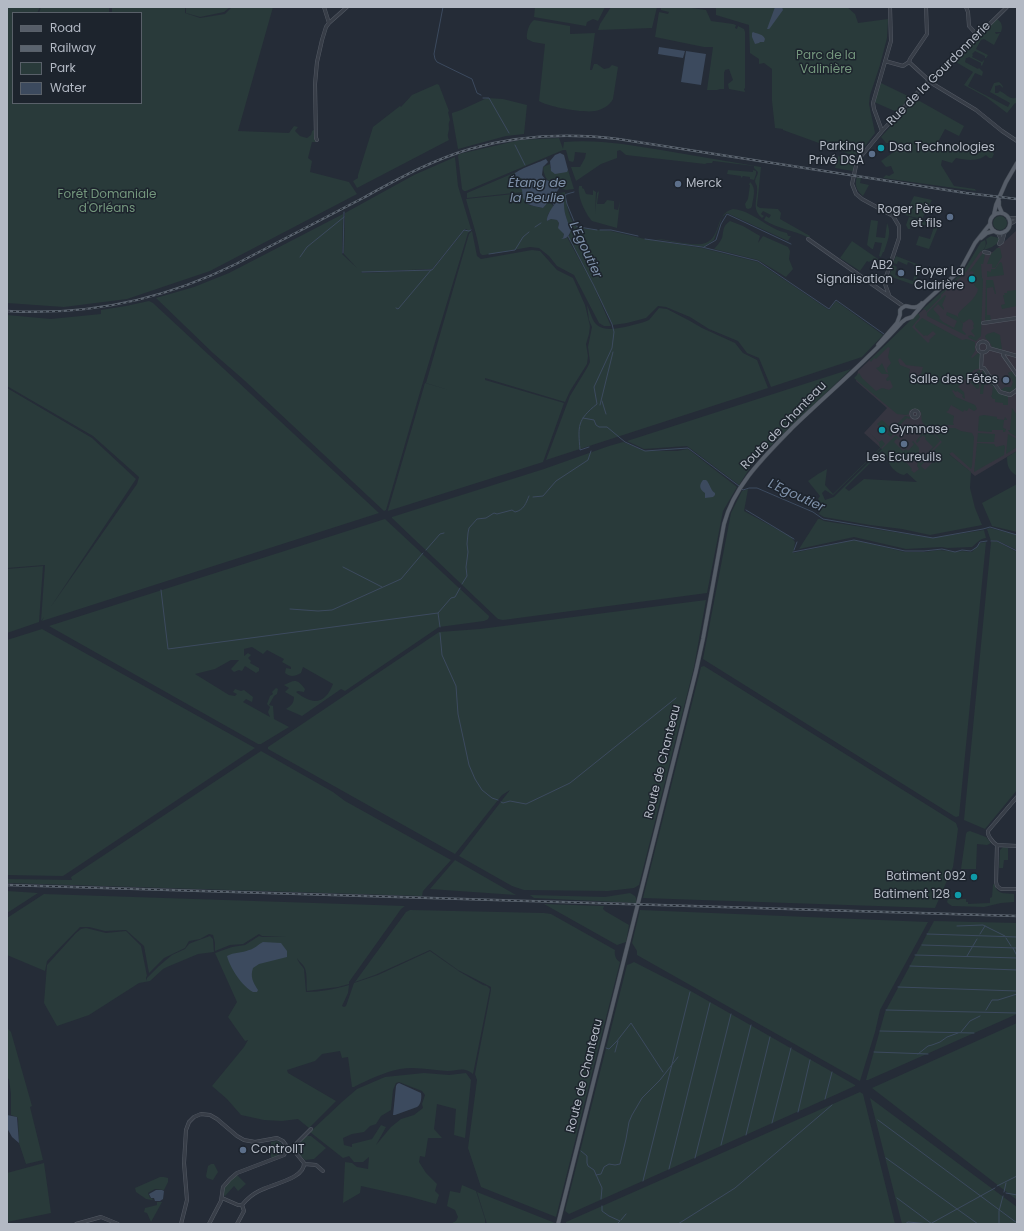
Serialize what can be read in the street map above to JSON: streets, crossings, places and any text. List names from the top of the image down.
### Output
{
  "streets": {
    "main road": ["Route de Chanteau"],
    "street": ["Rue de la Gourdonnerie"]
  },
  "water": ["Étang de la Beulie", "L'Egoutier"],
  "parks": ["Parc de la Valinière", "Forêt Domaniale d'Orléans"],
  "places": [
    "Dsa Technologies",
    "Parking Privé DSA",
    "Merck",
    "Roger Père et fils",
    "AB2 Signalisation",
    "Foyer La Clairière",
    "Salle des Fêtes",
    "Gymnase",
    "Les Ecureuils",
    "Batiment 092",
    "Batiment 128",
    "ControlIT"
  ],
  "legend": [
    "Road",
    "Railway",
    "Park",
    "Water"
  ]
}
